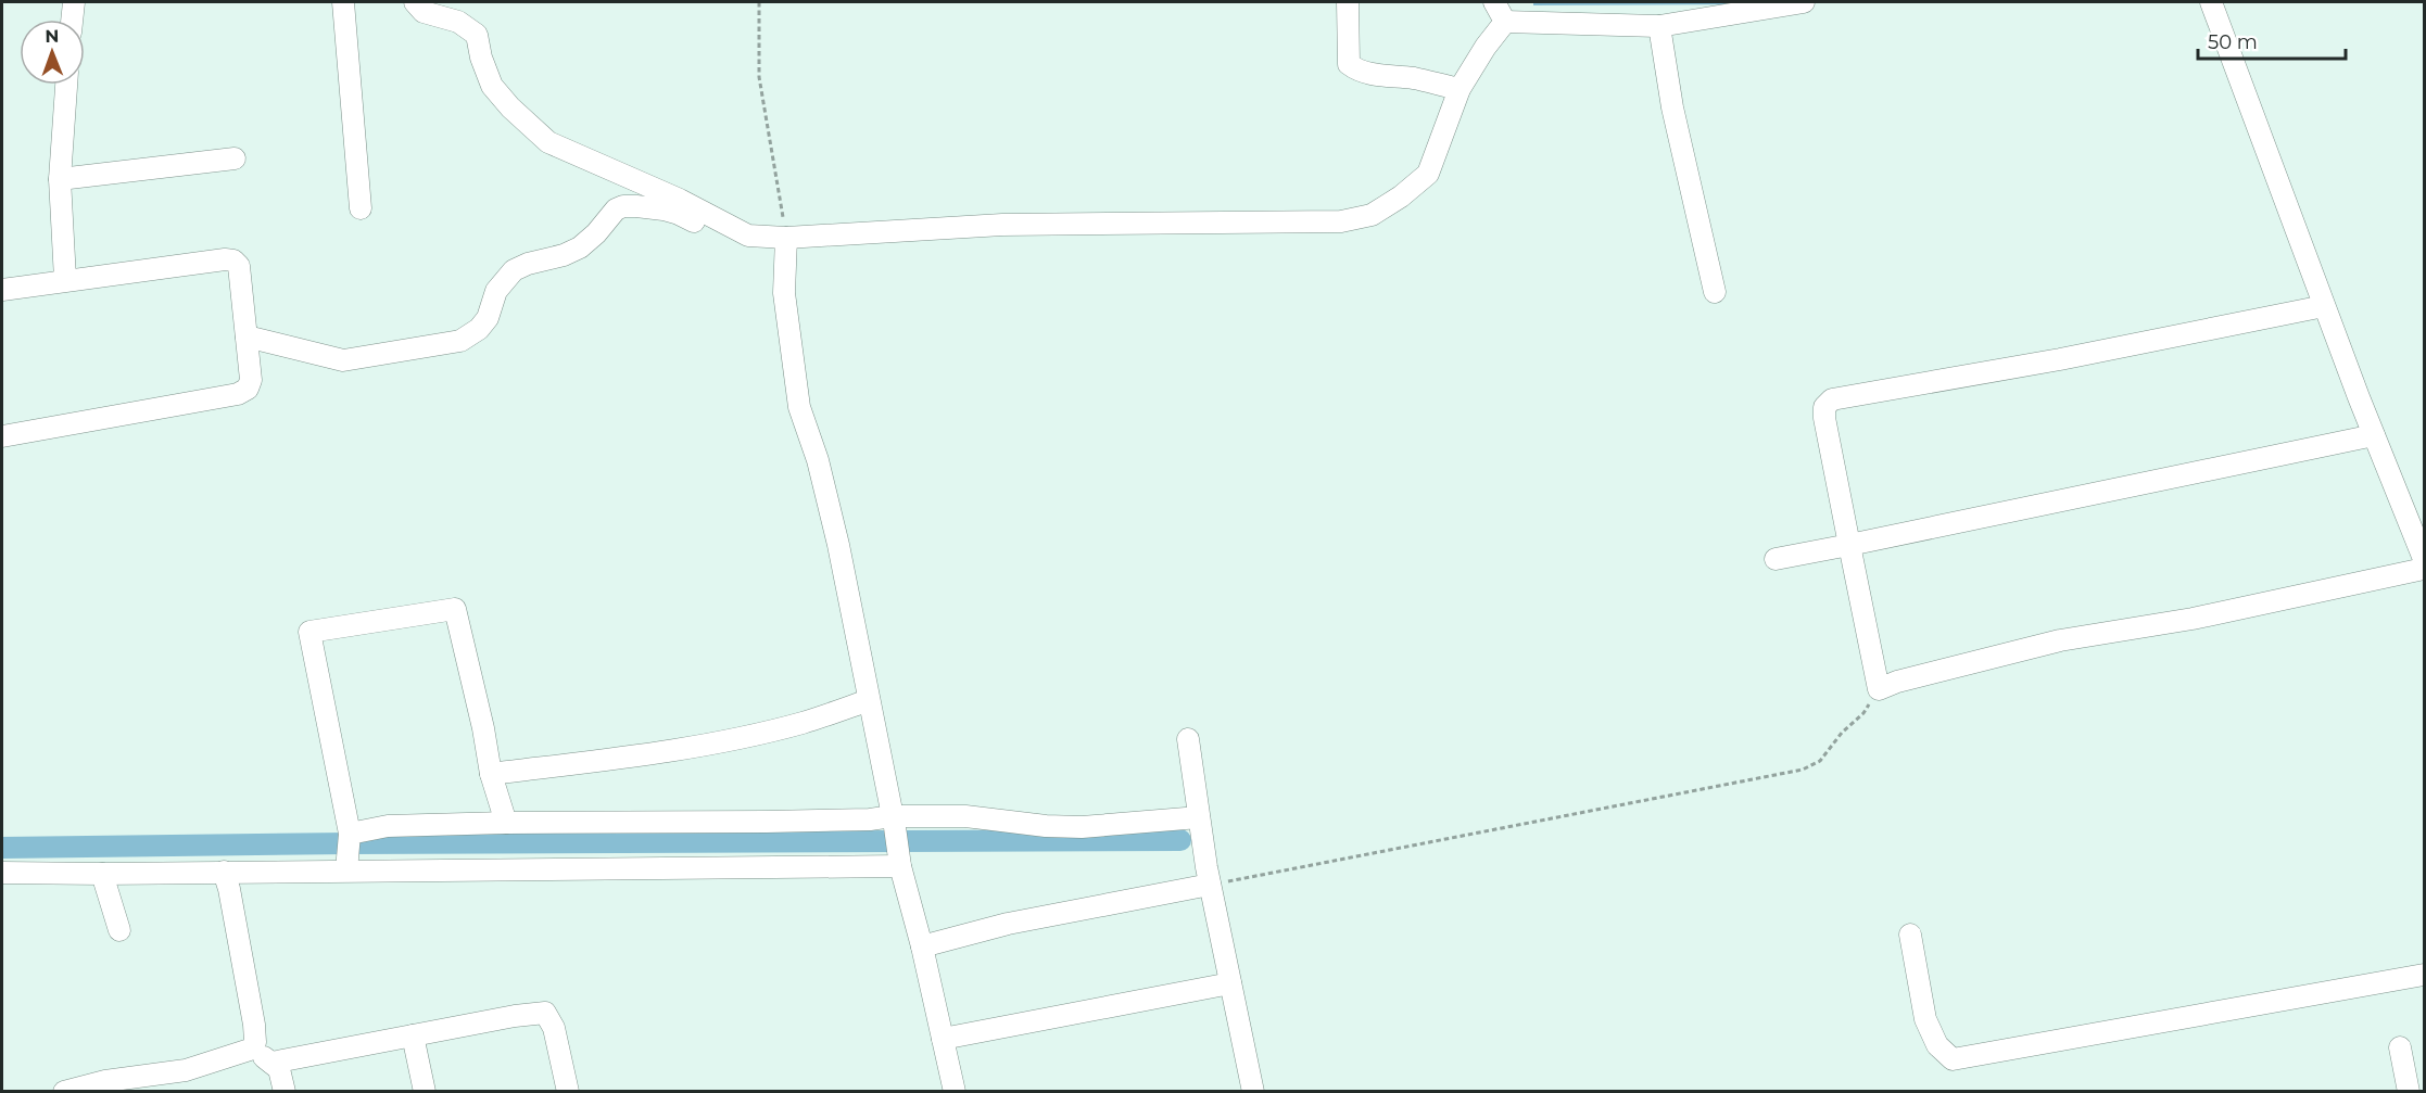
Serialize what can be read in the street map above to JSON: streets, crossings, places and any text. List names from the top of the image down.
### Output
{
  "scale_bar": "50 m",
  "north": "top"
}
